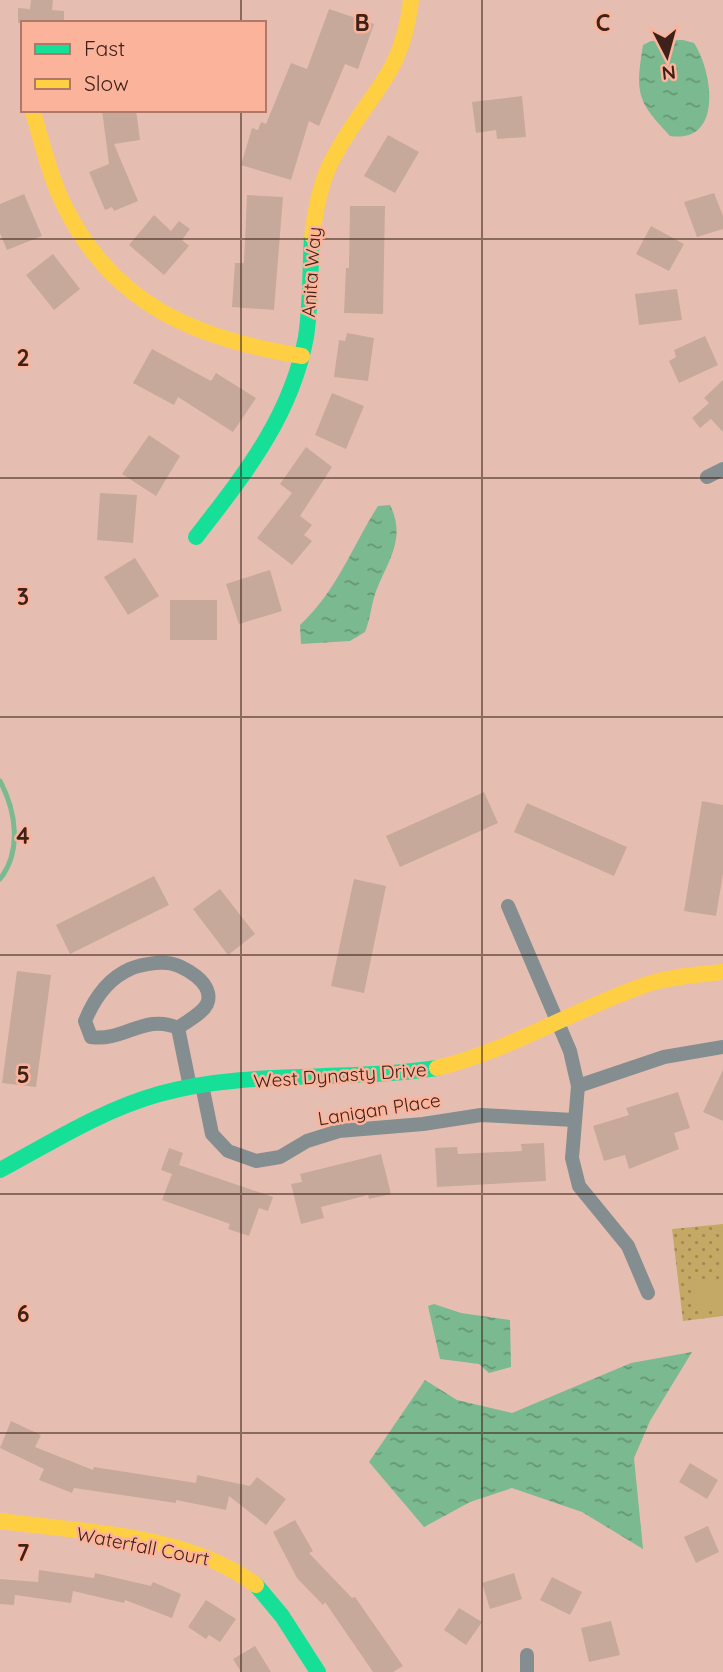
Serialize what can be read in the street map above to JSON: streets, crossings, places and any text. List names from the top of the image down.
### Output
{
  "streets": {
    "street": [
      "Anita Way",
      "West Dynasty Drive",
      "Lanigan Place",
      "Waterfall Court"
    ]
  },
  "crossings": [
    ["West Dynasty Drive", "Lanigan Place"]
  ],
  "legend": ["Fast", "Slow"],
  "north": "bottom",
  "grid": {
    "columns": ["B", "C"],
    "rows": [
      "2",
      "3",
      "4",
      "5",
      "6",
      "7"
    ]
  }
}
